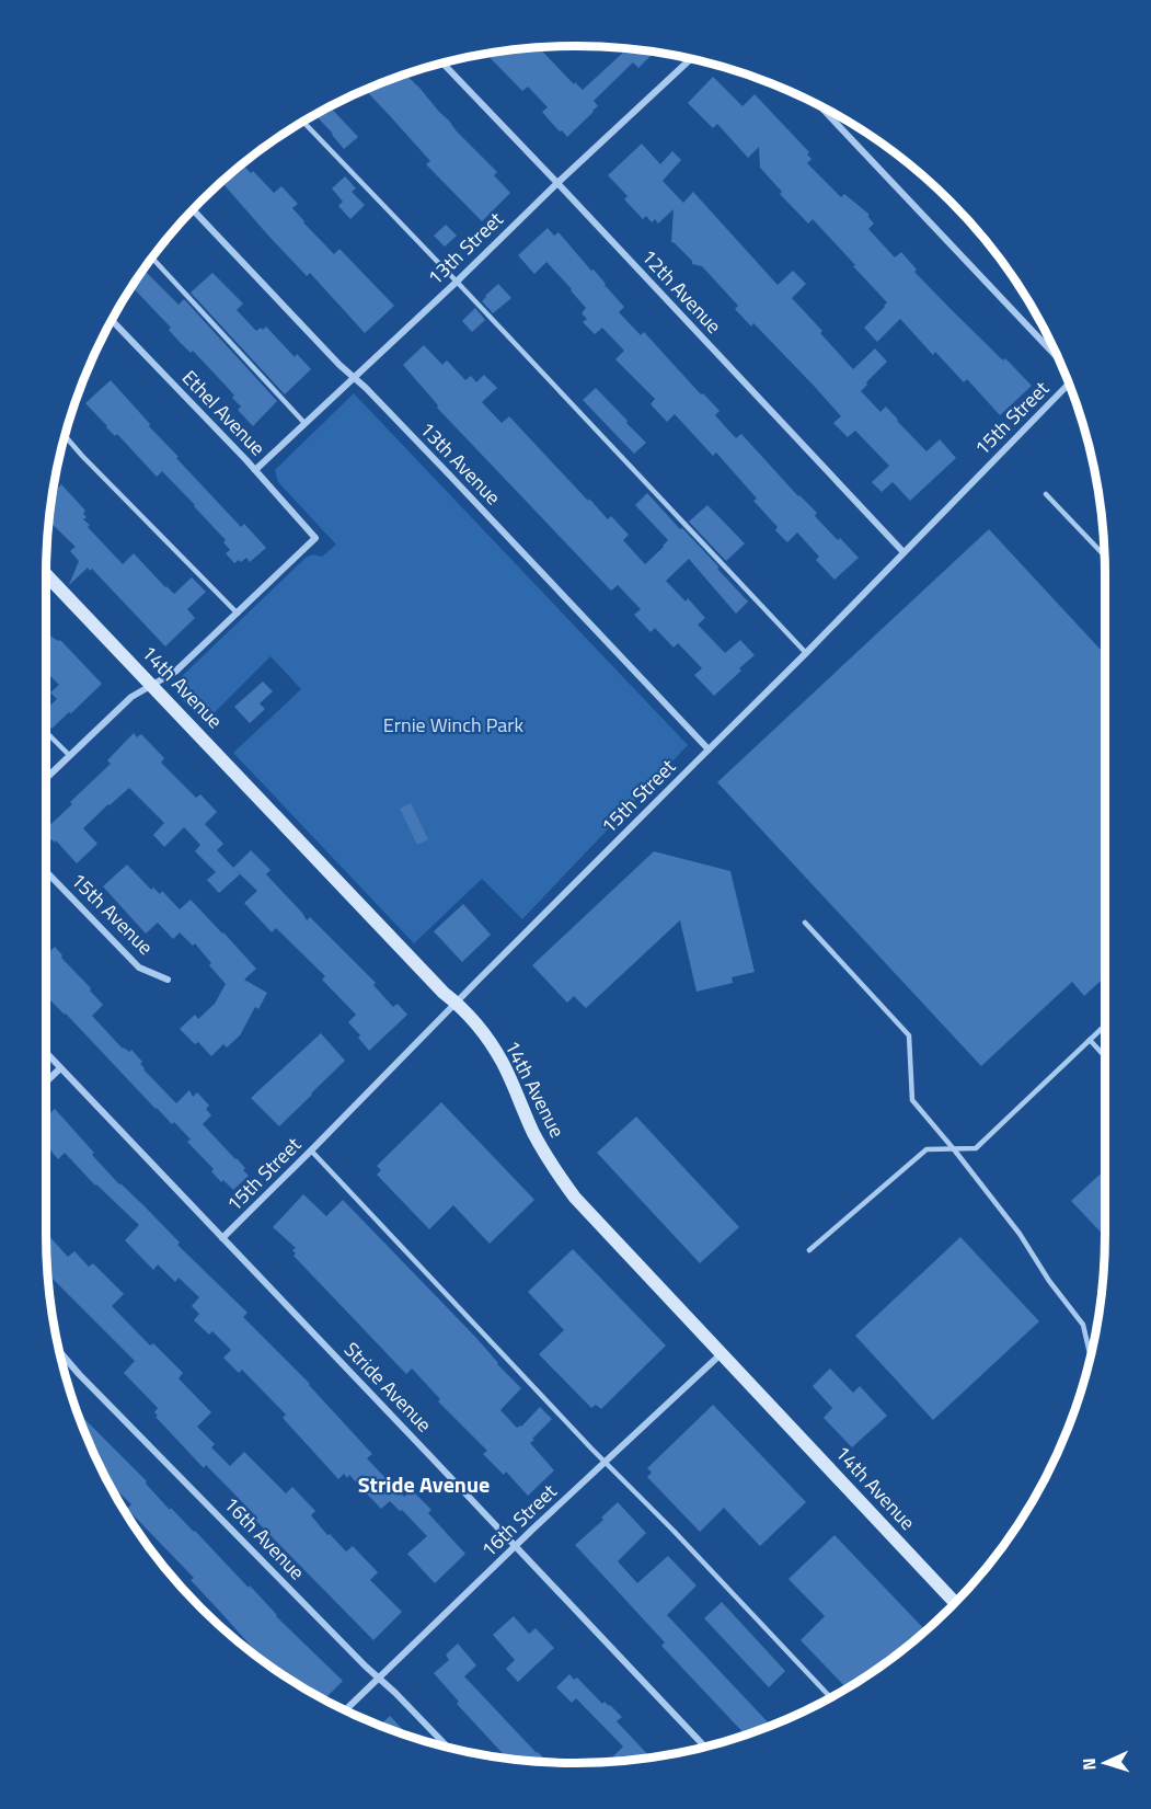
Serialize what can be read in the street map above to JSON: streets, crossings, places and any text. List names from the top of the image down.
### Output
{
  "streets": {
    "street": [
      "13th Street",
      "12th Avenue",
      "Ethel Avenue",
      "15th Street",
      "13th Avenue",
      "14th Avenue",
      "15th Avenue",
      "Stride Avenue",
      "16th Street",
      "16th Avenue"
    ]
  },
  "crossings": [
    ["13th Street", "12th Avenue"],
    ["13th Street", "Ethel Avenue"],
    ["13th Street", "13th Avenue"],
    ["12th Avenue", "15th Street"],
    ["15th Street", "13th Avenue"],
    ["15th Street", "14th Avenue"],
    ["15th Street", "Stride Avenue"],
    ["14th Avenue", "16th Street"],
    ["Stride Avenue", "16th Street"],
    ["16th Street", "16th Avenue"]
  ],
  "districts": ["Stride Avenue"],
  "parks": ["Ernie Winch Park"],
  "north": "left"
}
